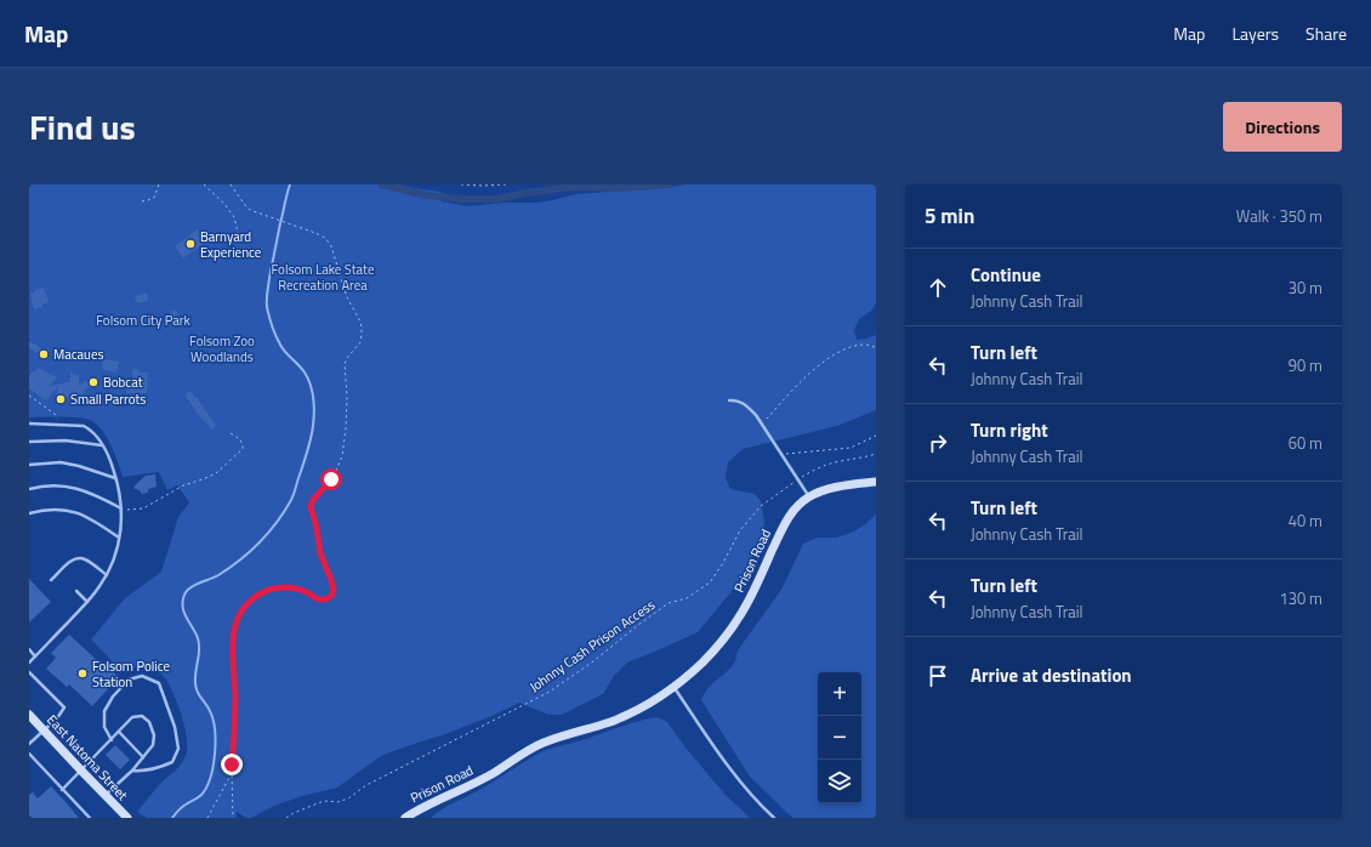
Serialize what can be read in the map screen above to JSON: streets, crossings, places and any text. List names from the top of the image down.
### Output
{
  "streets": {
    "street": ["Prison Road", "East Natoma Street"],
    "path": ["Johnny Cash Prison Access"]
  },
  "parks": ["Folsom Lake State Recreation Area", "Folsom City Park", "Folsom Zoo Woodlands"],
  "places": [
    "Barnyard Experience",
    "Macaues",
    "Bobcat",
    "Small Parrots",
    "Folsom Police Station"
  ],
  "page": {
    "header": "Map",
    "nav": ["Map", "Layers", "Share"],
    "title": "Find us",
    "buttons": "Directions",
    "heading": ["5 min", "Walk · 350 m"],
    "list": [
      ["Continue", "Johnny Cash Trail", "30 m"],
      ["Turn left", "Johnny Cash Trail", "90 m"],
      ["Turn right", "Johnny Cash Trail", "60 m"],
      ["Turn left", "Johnny Cash Trail", "40 m"],
      ["Turn left", "Johnny Cash Trail", "130 m"],
      "Arrive at destination"
    ],
    "map_buttons": ["+", "−"]
  }
}
